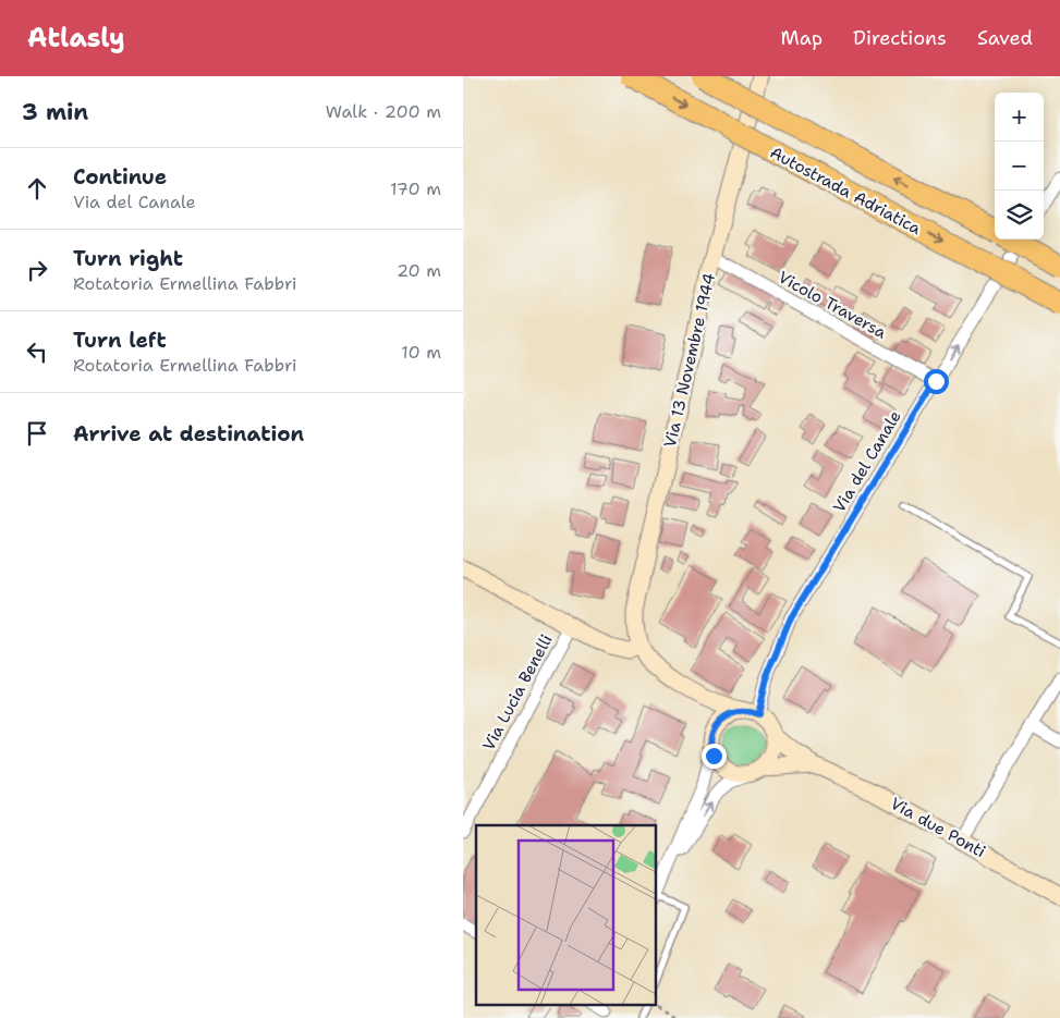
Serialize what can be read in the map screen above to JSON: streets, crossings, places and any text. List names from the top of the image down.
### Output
{
  "streets": {
    "highway": ["Autostrada Adriatica"],
    "street": [
      "Vicolo Traversa",
      "Via 13 Novembre 1944",
      "Via del Canale",
      "Via Lucia Benelli",
      "Via due Ponti"
    ]
  },
  "crossings": [
    ["Vicolo Traversa", "Via 13 Novembre 1944"],
    ["Vicolo Traversa", "Via del Canale"],
    ["Via del Canale", "Via due Ponti"]
  ],
  "page": {
    "header": "Atlasly",
    "nav": ["Map", "Directions", "Saved"],
    "heading": ["3 min", "Walk · 200 m"],
    "map_buttons": ["+", "−"],
    "list": [
      ["Continue", "Via del Canale", "170 m"],
      ["Turn right", "Rotatoria Ermellina Fabbri", "20 m"],
      ["Turn left", "Rotatoria Ermellina Fabbri", "10 m"],
      "Arrive at destination"
    ]
  }
}
